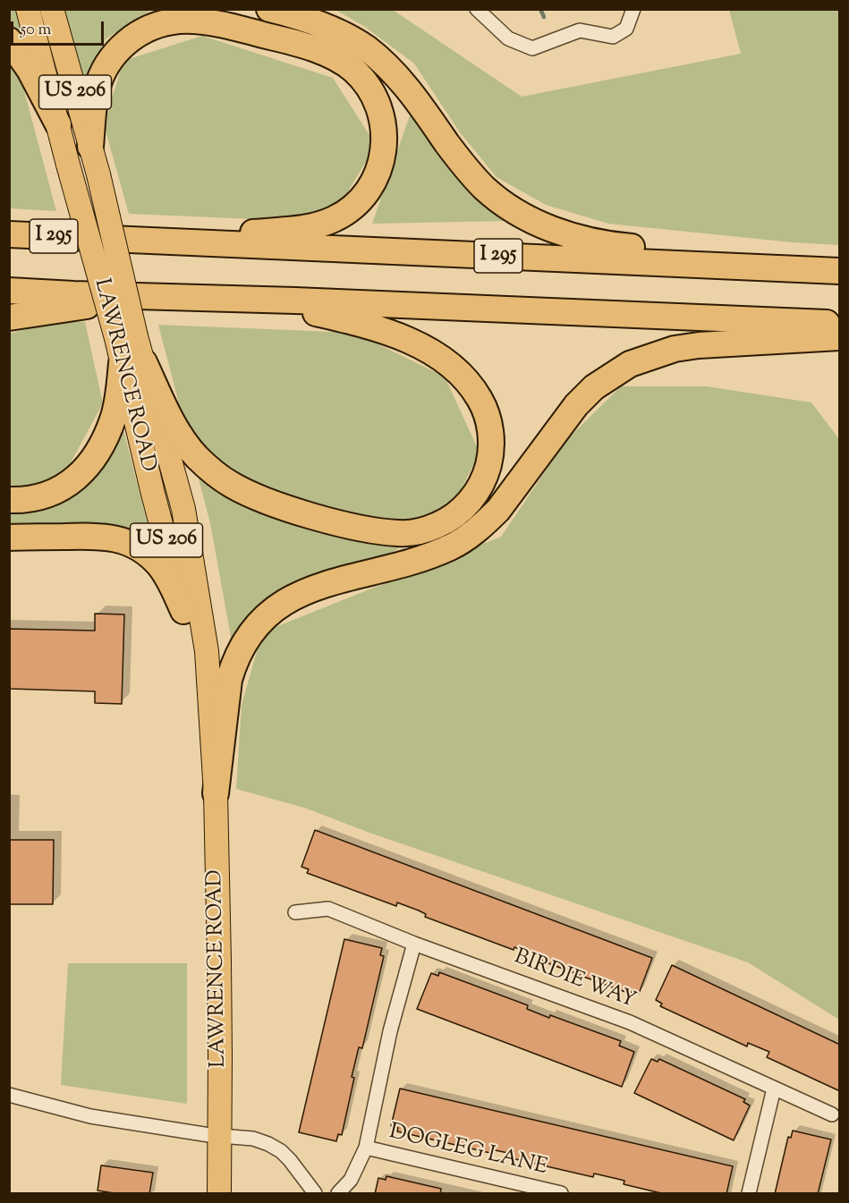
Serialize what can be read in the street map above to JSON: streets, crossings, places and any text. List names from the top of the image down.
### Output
{
  "streets": {
    "highway": ["I 295"],
    "main road": ["US 206", "LAWRENCE ROAD"],
    "street": ["BIRDIE WAY", "DOGLEG LANE"]
  },
  "scale_bar": "50 m"
}
